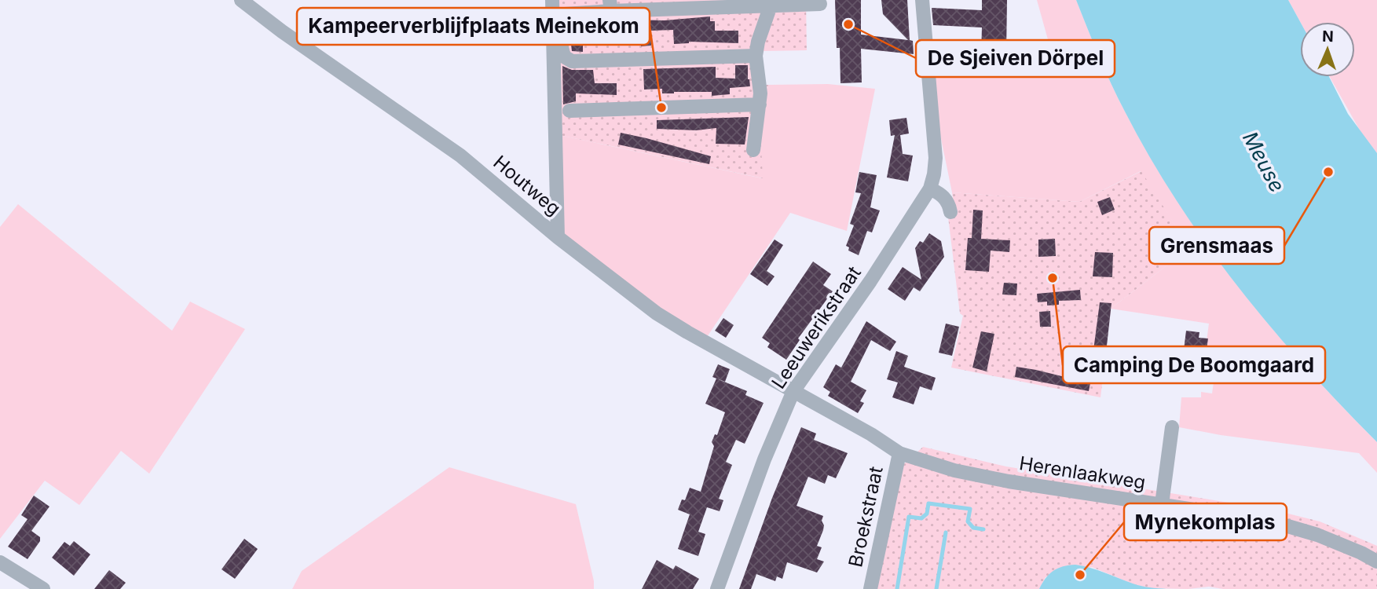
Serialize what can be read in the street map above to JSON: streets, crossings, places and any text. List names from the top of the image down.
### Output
{
  "streets": {
    "street": [
      "Houtweg",
      "Leeuwerikstraat",
      "Herenlaakweg",
      "Broekstraat"
    ]
  },
  "crossings": [
    ["Houtweg", "Leeuwerikstraat"],
    ["Houtweg", "Herenlaakweg"],
    ["Leeuwerikstraat", "Herenlaakweg"],
    ["Herenlaakweg", "Broekstraat"]
  ],
  "water": ["Meuse"],
  "places": [
    "De Sjeiven Dörpel",
    "Kampeerverblijfplaats Meinekom",
    "Grensmaas",
    "Camping De Boomgaard",
    "Mynekomplas"
  ],
  "north": "top"
}
